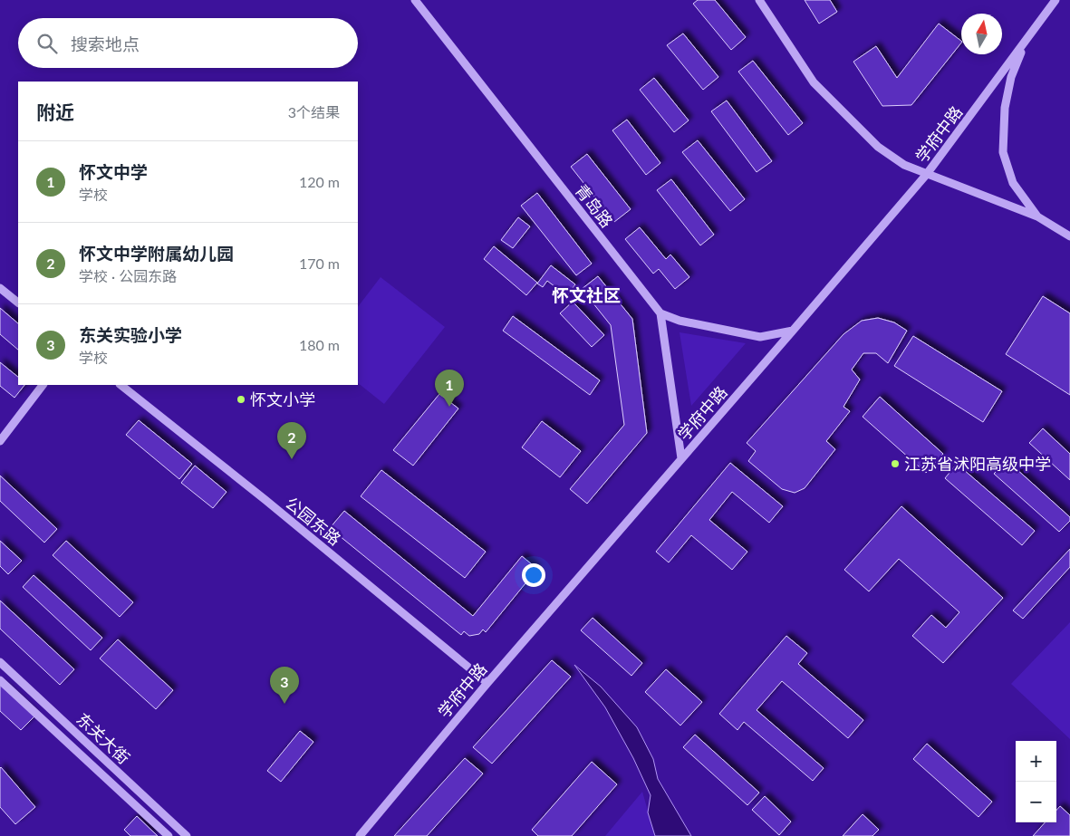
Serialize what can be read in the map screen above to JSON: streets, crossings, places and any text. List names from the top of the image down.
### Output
{
  "streets": {
    "street": [
      "学府中路",
      "青岛路",
      "公园东路",
      "东关大街"
    ]
  },
  "crossings": [
    ["学府中路", "公园东路"]
  ],
  "districts": ["怀文社区"],
  "places": ["怀文小学", "江苏省沭阳高级中学"],
  "north": "top",
  "page": {
    "search": "搜索地点",
    "heading": ["附近", "3个结果"],
    "list": [
      {
        "mark": "1",
        "name": "怀文中学",
        "note": "学校",
        "value": "120 m"
      },
      {
        "mark": "2",
        "name": "怀文中学附属幼儿园",
        "note": "学校 · 公园东路",
        "value": "170 m"
      },
      {
        "mark": "3",
        "name": "东关实验小学",
        "note": "学校",
        "value": "180 m"
      }
    ],
    "pins": ["1", "2", "3"],
    "map_buttons": ["+", "−"]
  }
}
